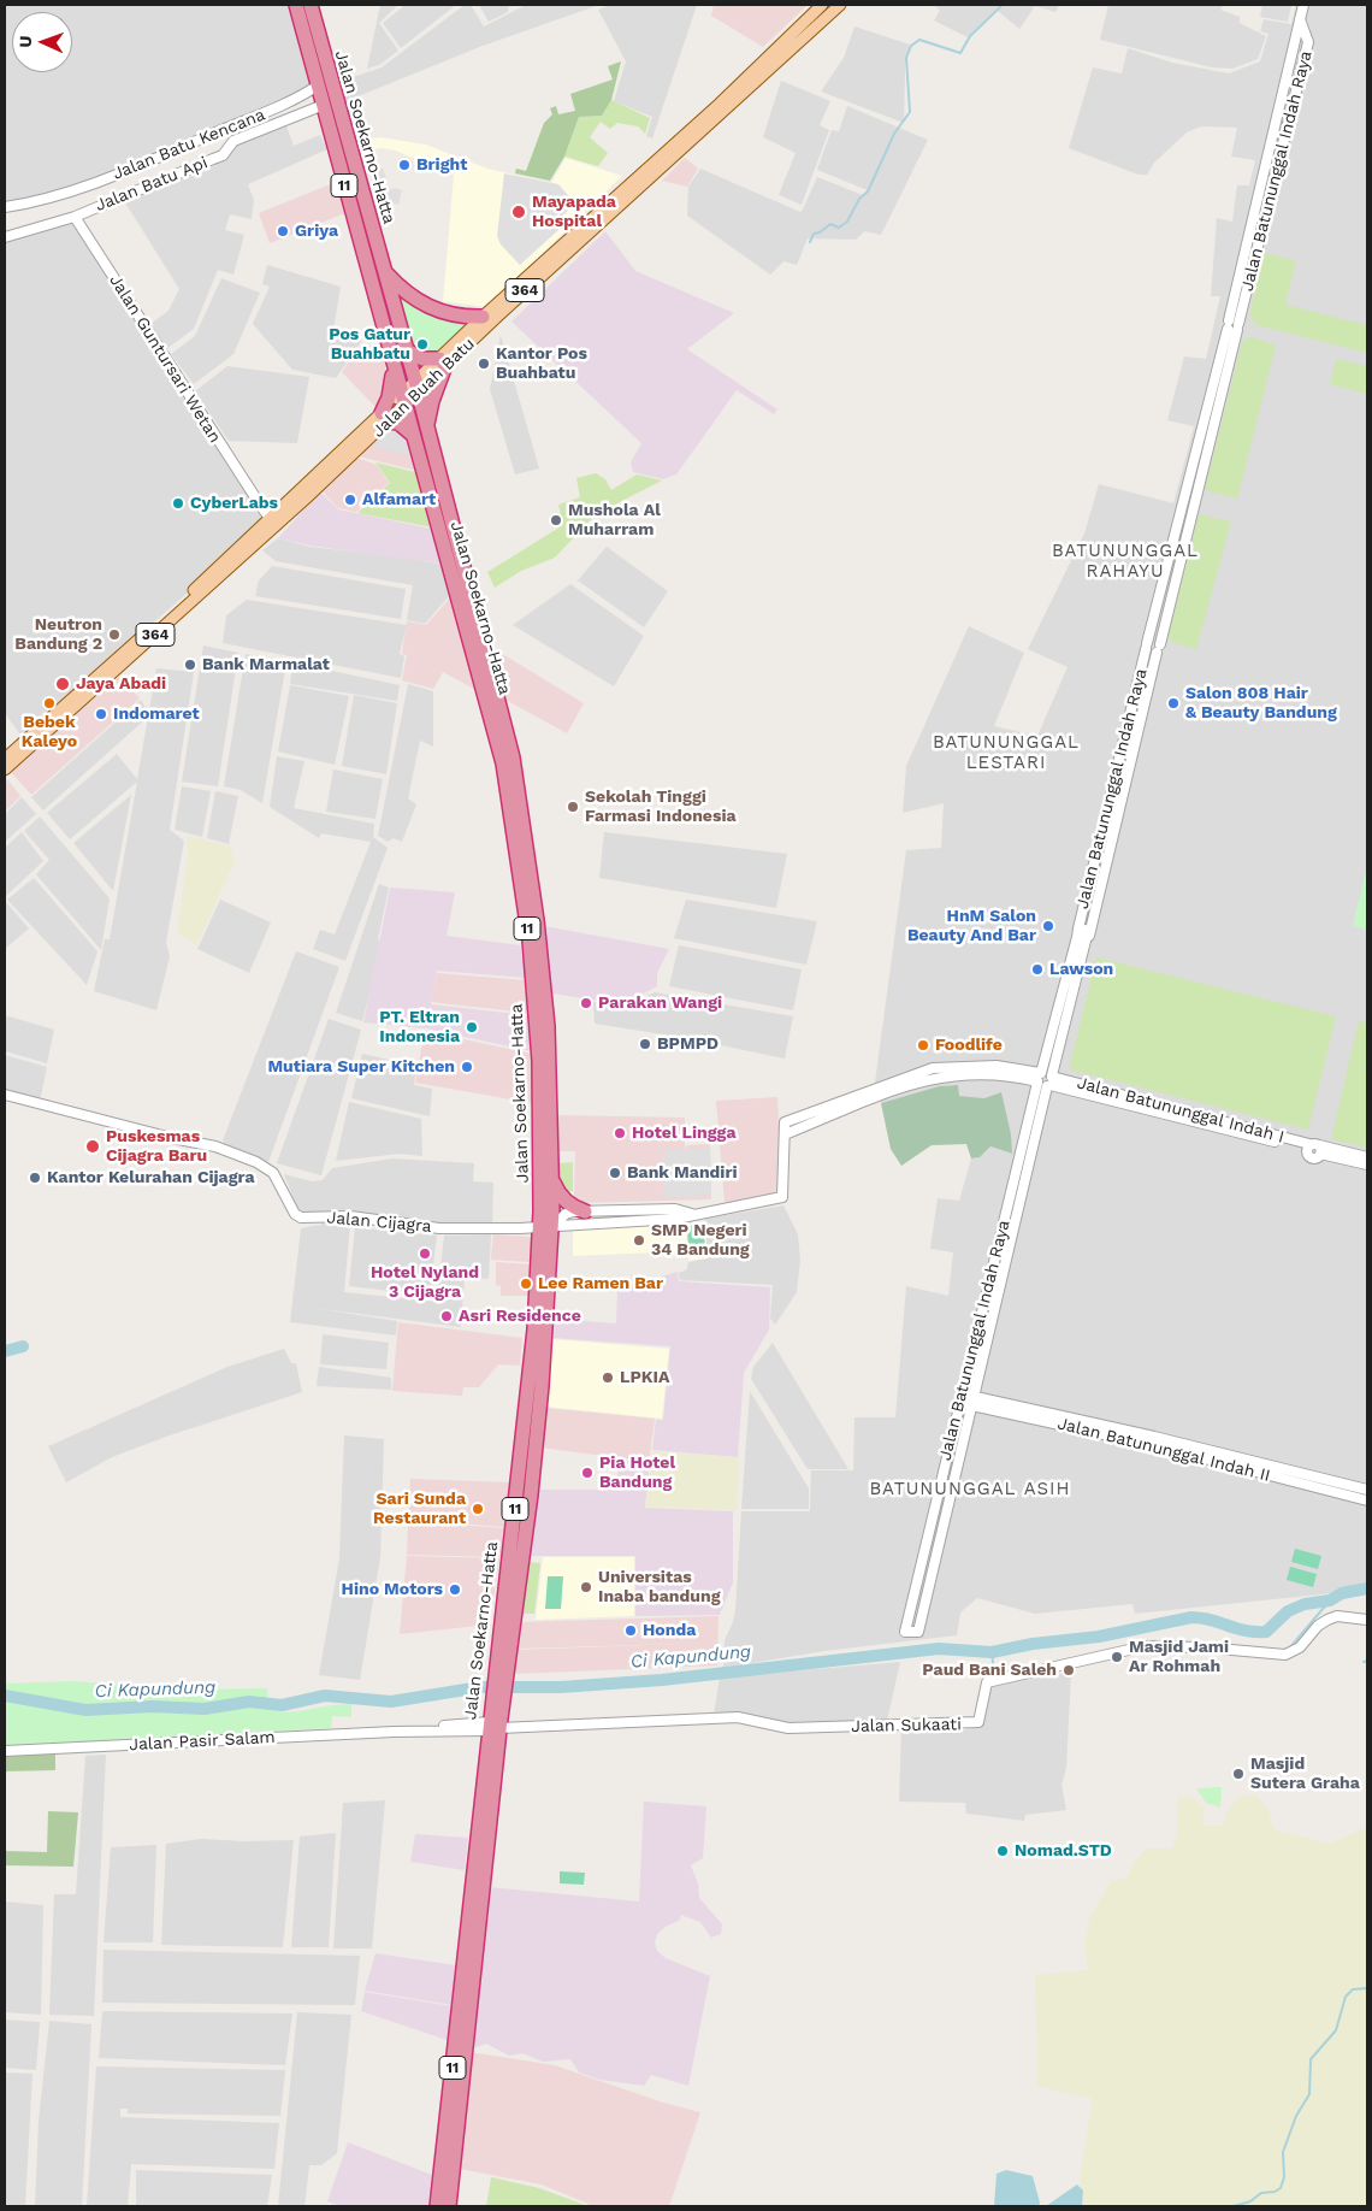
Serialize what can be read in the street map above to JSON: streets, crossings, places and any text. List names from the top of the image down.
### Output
{
  "streets": {
    "highway": ["Jalan Soekarno-Hatta", "11"],
    "main road": ["364", "Jalan Buah Batu"],
    "street": [
      "Jalan Batu Kencana",
      "Jalan Batununggal Indah Raya",
      "Jalan Batu Api",
      "Jalan Guntursari Wetan",
      "Jalan Batununggal Indah I",
      "Jalan Cijagra",
      "Jalan Batununggal Indah II",
      "Jalan Sukaati",
      "Jalan Pasir Salam"
    ]
  },
  "crossings": [
    ["Jalan Soekarno-Hatta", "Jalan Batu Kencana"],
    ["Jalan Soekarno-Hatta", "Jalan Batu Api"],
    ["Jalan Soekarno-Hatta", "Jalan Buah Batu"],
    ["Jalan Soekarno-Hatta", "Jalan Cijagra"],
    ["Jalan Soekarno-Hatta", "Jalan Sukaati"],
    ["Jalan Soekarno-Hatta", "Jalan Pasir Salam"],
    ["Jalan Batununggal Indah Raya", "Jalan Batununggal Indah I"],
    ["Jalan Batununggal Indah Raya", "Jalan Batununggal Indah II"],
    ["Jalan Batu Api", "Jalan Guntursari Wetan"],
    ["Jalan Guntursari Wetan", "Jalan Buah Batu"],
    ["Jalan Sukaati", "Jalan Pasir Salam"]
  ],
  "districts": ["BATUNUNGGAL RAHAYU", "BATUNUNGGAL LESTARI", "BATUNUNGGAL ASIH"],
  "water": ["Ci Kapundung"],
  "places": [
    "Bright",
    "Mayapada Hospital",
    "Griya",
    "Pos Gatur Buahbatu",
    "Kantor Pos Buahbatu",
    "Alfamart",
    "CyberLabs",
    "Mushola Al Muharram",
    "Neutron Bandung 2",
    "Bank Marmalat",
    "Jaya Abadi",
    "Bebek Kaleyo",
    "Salon 808 Hair & Beauty Bandung",
    "Indomaret",
    "Sekolah Tinggi Farmasi Indonesia",
    "HnM Salon Beauty And Bar",
    "Lawson",
    "Parakan Wangi",
    "PT. Eltran Indonesia",
    "BPMPD",
    "Foodlife",
    "Mutiara Super Kitchen",
    "Hotel Lingga",
    "Puskesmas Cijagra Baru",
    "Bank Mandiri",
    "Kantor Kelurahan Cijagra",
    "SMP Negeri 34 Bandung",
    "Hotel Nyland 3 Cijagra",
    "Lee Ramen Bar",
    "Asri Residence",
    "LPKIA",
    "Pia Hotel Bandung",
    "Sari Sunda Restaurant",
    "Universitas Inaba bandung",
    "Hino Motors",
    "Honda",
    "Masjid Jami Ar Rohmah",
    "Paud Bani Saleh",
    "Masjid Sutera Graha",
    "Nomad.STD"
  ],
  "north": "left"
}
